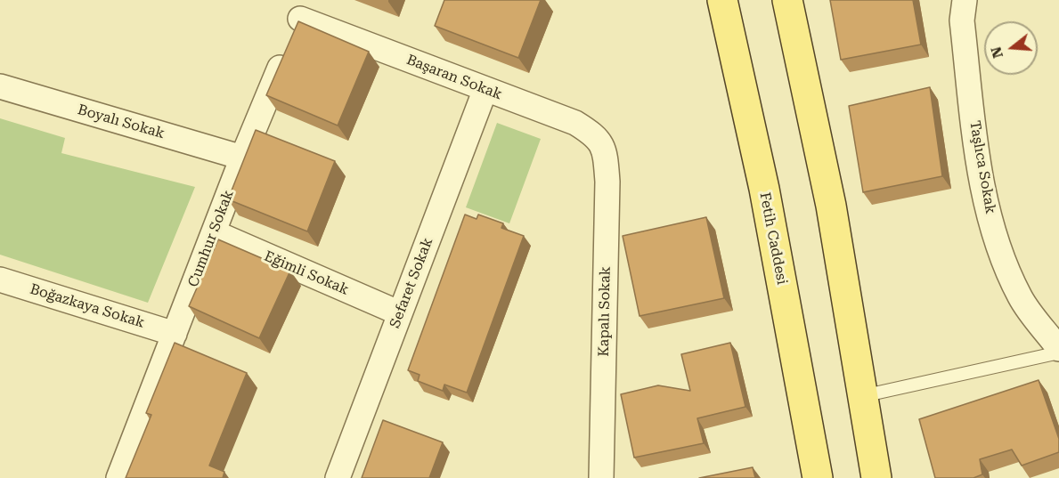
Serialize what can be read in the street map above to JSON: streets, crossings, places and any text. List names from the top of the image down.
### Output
{
  "streets": {
    "main road": ["Fetih Caddesi"],
    "street": [
      "Başaran Sokak",
      "Boyalı Sokak",
      "Taşlıca Sokak",
      "Cumhur Sokak",
      "Eğimli Sokak",
      "Sefaret Sokak",
      "Boğazkaya Sokak",
      "Kapalı Sokak"
    ]
  },
  "crossings": [
    ["Başaran Sokak", "Cumhur Sokak"],
    ["Başaran Sokak", "Sefaret Sokak"],
    ["Başaran Sokak", "Kapalı Sokak"],
    ["Boyalı Sokak", "Cumhur Sokak"],
    ["Cumhur Sokak", "Eğimli Sokak"],
    ["Cumhur Sokak", "Boğazkaya Sokak"],
    ["Eğimli Sokak", "Sefaret Sokak"]
  ],
  "north": "left"
}
